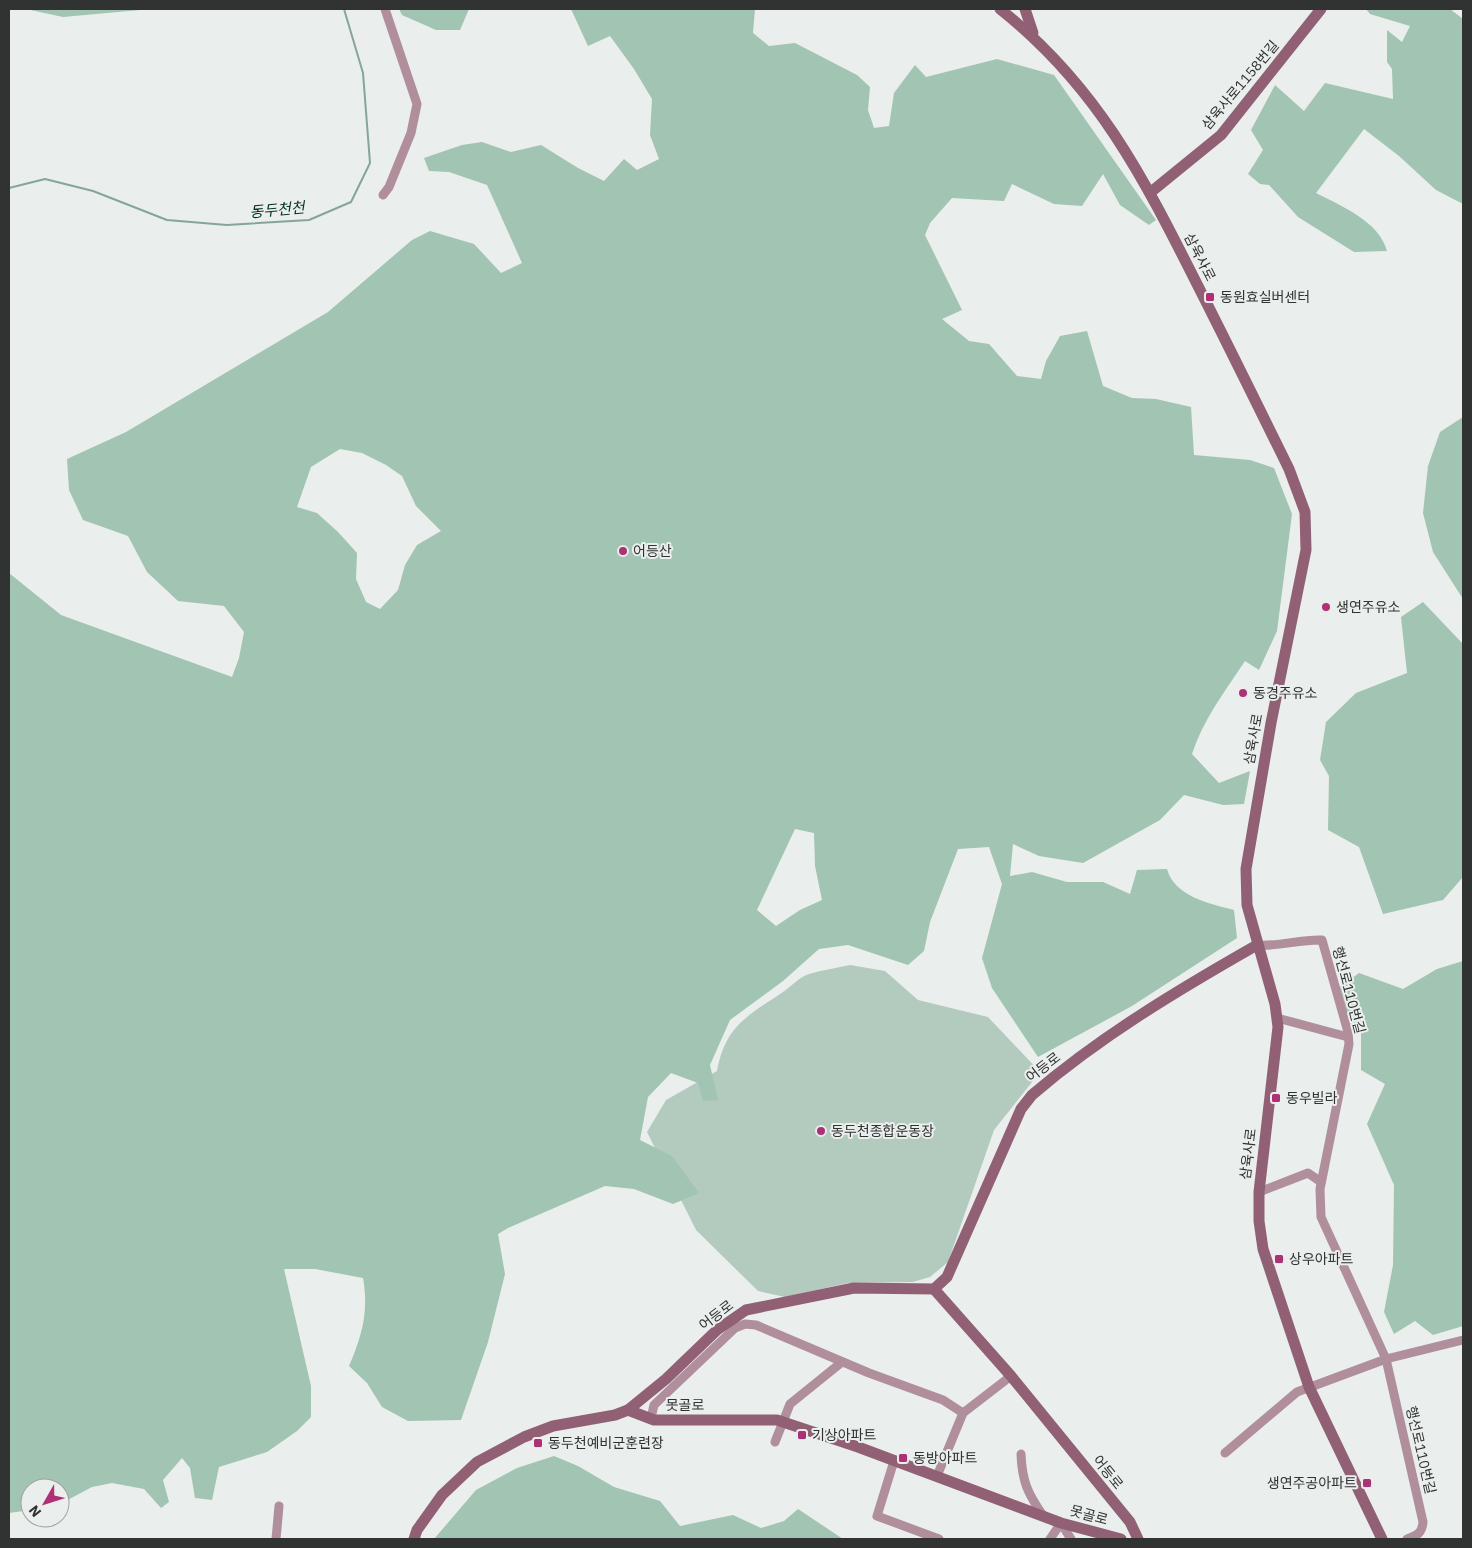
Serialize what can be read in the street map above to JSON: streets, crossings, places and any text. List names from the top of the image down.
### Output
{
  "streets": {
    "street": [
      "삼육사로1158번길",
      "삼육사로",
      "행선로110번길",
      "어등로",
      "못골로"
    ]
  },
  "crossings": [
    ["삼육사로1158번길", "삼육사로"],
    ["삼육사로", "행선로110번길"],
    ["삼육사로", "어등로"],
    ["행선로110번길", "어등로"],
    ["어등로", "못골로"]
  ],
  "water": ["동두천천"],
  "places": {
    "transit": [
      "동원효실버센터",
      "동우빌라",
      "상우아파트",
      "기상아파트",
      "동두천예비군훈련장",
      "동방아파트",
      "생연주공아파트"
    ],
    "other": [
      "어등산",
      "생연주유소",
      "동경주유소",
      "동두천종합운동장"
    ]
  },
  "north": "bottom left"
}
